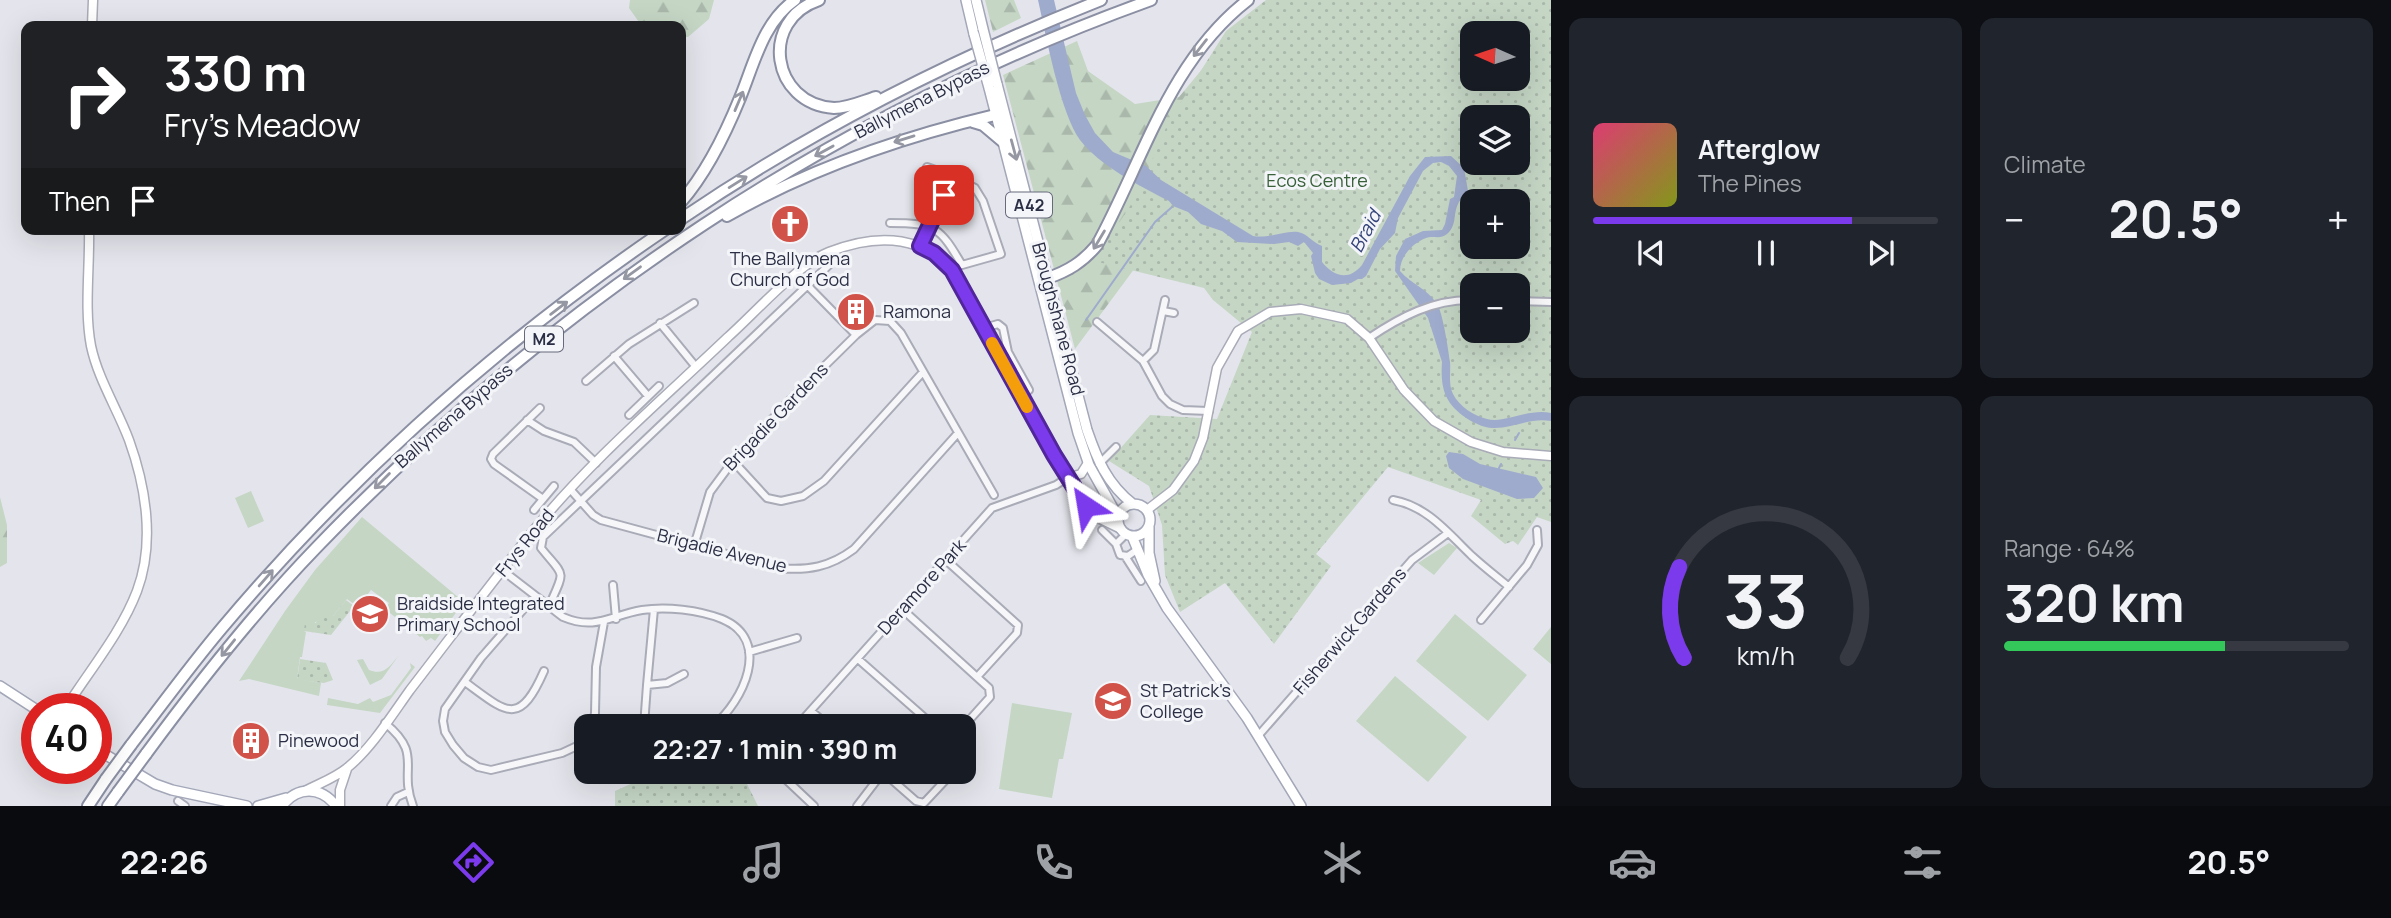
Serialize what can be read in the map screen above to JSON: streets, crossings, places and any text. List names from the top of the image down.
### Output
{
  "streets": {
    "highway": ["Ballymena Bypass", "M2"],
    "main road": ["A42", "Broughshane Road"],
    "street": [
      "Brigadie Gardens",
      "Frys Road",
      "Brigadie Avenue",
      "Deramore Park",
      "Fisherwick Gardens"
    ]
  },
  "crossings": [
    ["A42", "Broughshane Road"],
    ["A42", "Frys Road"],
    ["A42", "Fisherwick Gardens"],
    ["Broughshane Road", "Frys Road"],
    ["Brigadie Gardens", "Brigadie Avenue"],
    ["Frys Road", "Brigadie Avenue"],
    ["Frys Road", "Deramore Park"]
  ],
  "water": ["Braid"],
  "parks": ["Ecos Centre"],
  "places": {
    "church": ["The Ballymena Church of God"],
    "building": ["Ramona", "Pinewood"],
    "school or university": ["Braidside Integrated Primary School", "St Patrick's College"]
  },
  "north": "left",
  "page": {
    "tile": [
      "Climate",
      ["Range · 64%", "320 km"]
    ],
    "map_buttons": ["+", "−"],
    "turn": ["330 m", "Fry's Meadow"],
    "song": ["Afterglow", "The Pines"],
    "then": "Then",
    "heat": ["−", "20.5°", "+"],
    "limit": "40",
    "trip": "22:27 · 1 min · 390 m",
    "tabs": ["22:26", "20.5°"],
    "gauge": ["33", "km/h"]
  }
}
